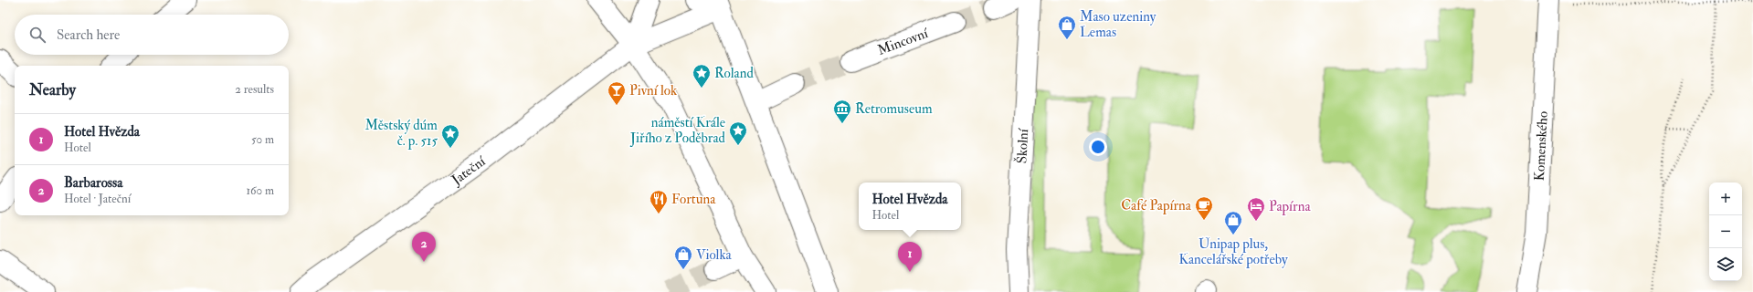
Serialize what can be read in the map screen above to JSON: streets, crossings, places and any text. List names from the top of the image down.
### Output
{
  "streets": {
    "street": [
      "Mincovní",
      "Školní",
      "Komenského",
      "Jateční"
    ]
  },
  "places": {
    "shop": ["Maso uzeniny Lemas", "Unipap plus, Kancelářské potřeby", "Violka"],
    "place": ["Roland", "náměstí Krále Jiřího z Poděbrad", "Městský dúm č. p. 515"],
    "bar": ["Pivní lok"],
    "museum": ["Retromuseum"],
    "restaurant": ["Fortuna"],
    "cafe": ["Café Papírna"],
    "hotel": ["Papírna"]
  },
  "page": {
    "search": "Search here",
    "heading": ["Nearby", "2 results"],
    "list": [
      {
        "mark": "1",
        "name": "Hotel Hvězda",
        "note": "Hotel",
        "value": "50 m"
      },
      {
        "mark": "2",
        "name": "Barbarossa",
        "note": "Hotel · Jateční",
        "value": "160 m"
      }
    ],
    "map_buttons": ["+", "−"],
    "popup": ["Hotel Hvězda", "Hotel"],
    "pins": ["2", "1"]
  }
}
